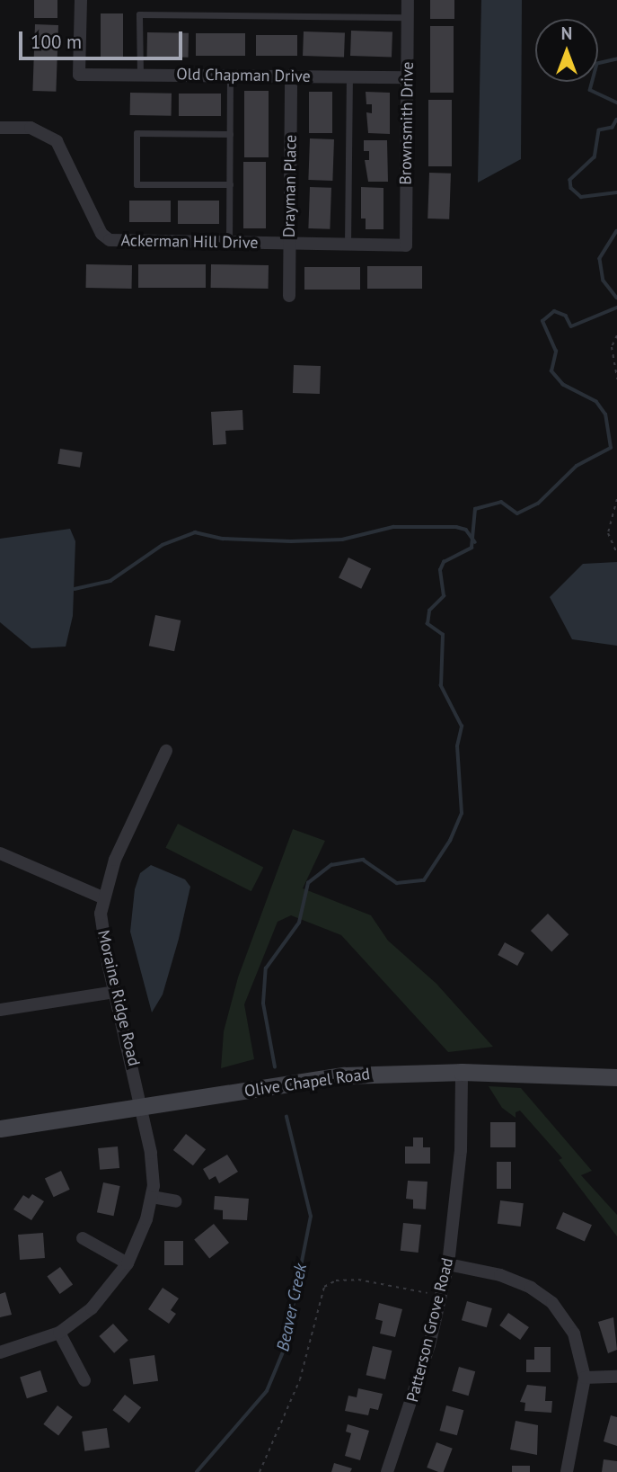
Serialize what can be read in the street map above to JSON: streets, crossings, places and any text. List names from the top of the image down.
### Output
{
  "streets": {
    "main road": ["Olive Chapel Road"],
    "street": [
      "Old Chapman Drive",
      "Brownsmith Drive",
      "Drayman Place",
      "Ackerman Hill Drive",
      "Moraine Ridge Road",
      "Patterson Grove Road"
    ]
  },
  "crossings": [
    ["Old Chapman Drive", "Brownsmith Drive"],
    ["Old Chapman Drive", "Drayman Place"],
    ["Brownsmith Drive", "Ackerman Hill Drive"],
    ["Drayman Place", "Ackerman Hill Drive"],
    ["Moraine Ridge Road", "Olive Chapel Road"],
    ["Olive Chapel Road", "Patterson Grove Road"]
  ],
  "water": ["Beaver Creek"],
  "scale_bar": "100 m",
  "north": "top"
}
